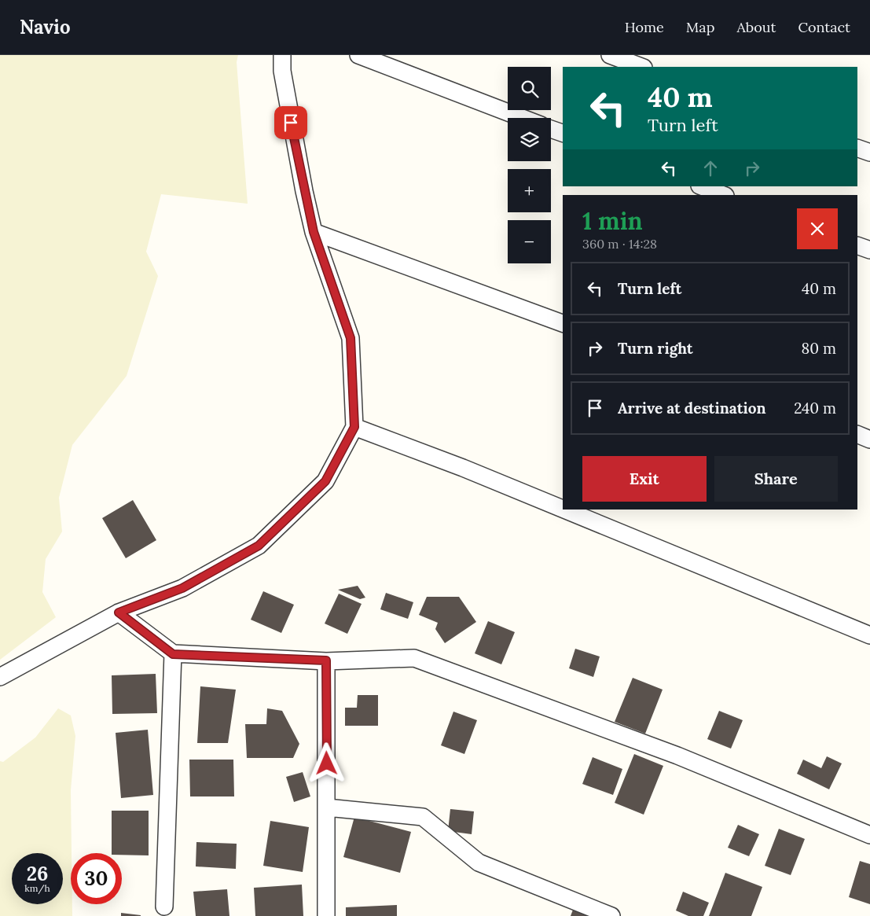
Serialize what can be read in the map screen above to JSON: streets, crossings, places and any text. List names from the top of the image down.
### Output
{
  "page": {
    "header": "Navio",
    "nav": [
      "Home",
      "Map",
      "About",
      "Contact"
    ],
    "map_buttons": ["+", "−"],
    "turn": ["40 m", "Turn left"],
    "heading": ["1 min", "360 m · 14:28"],
    "list": [
      {
        "name": "Turn left",
        "value": "40 m"
      },
      {
        "name": "Turn right",
        "value": "80 m"
      },
      {
        "name": "Arrive at destination",
        "value": "240 m"
      }
    ],
    "buttons": ["Exit", "Share"],
    "speed": "26 km/h",
    "limit": "30"
  }
}
